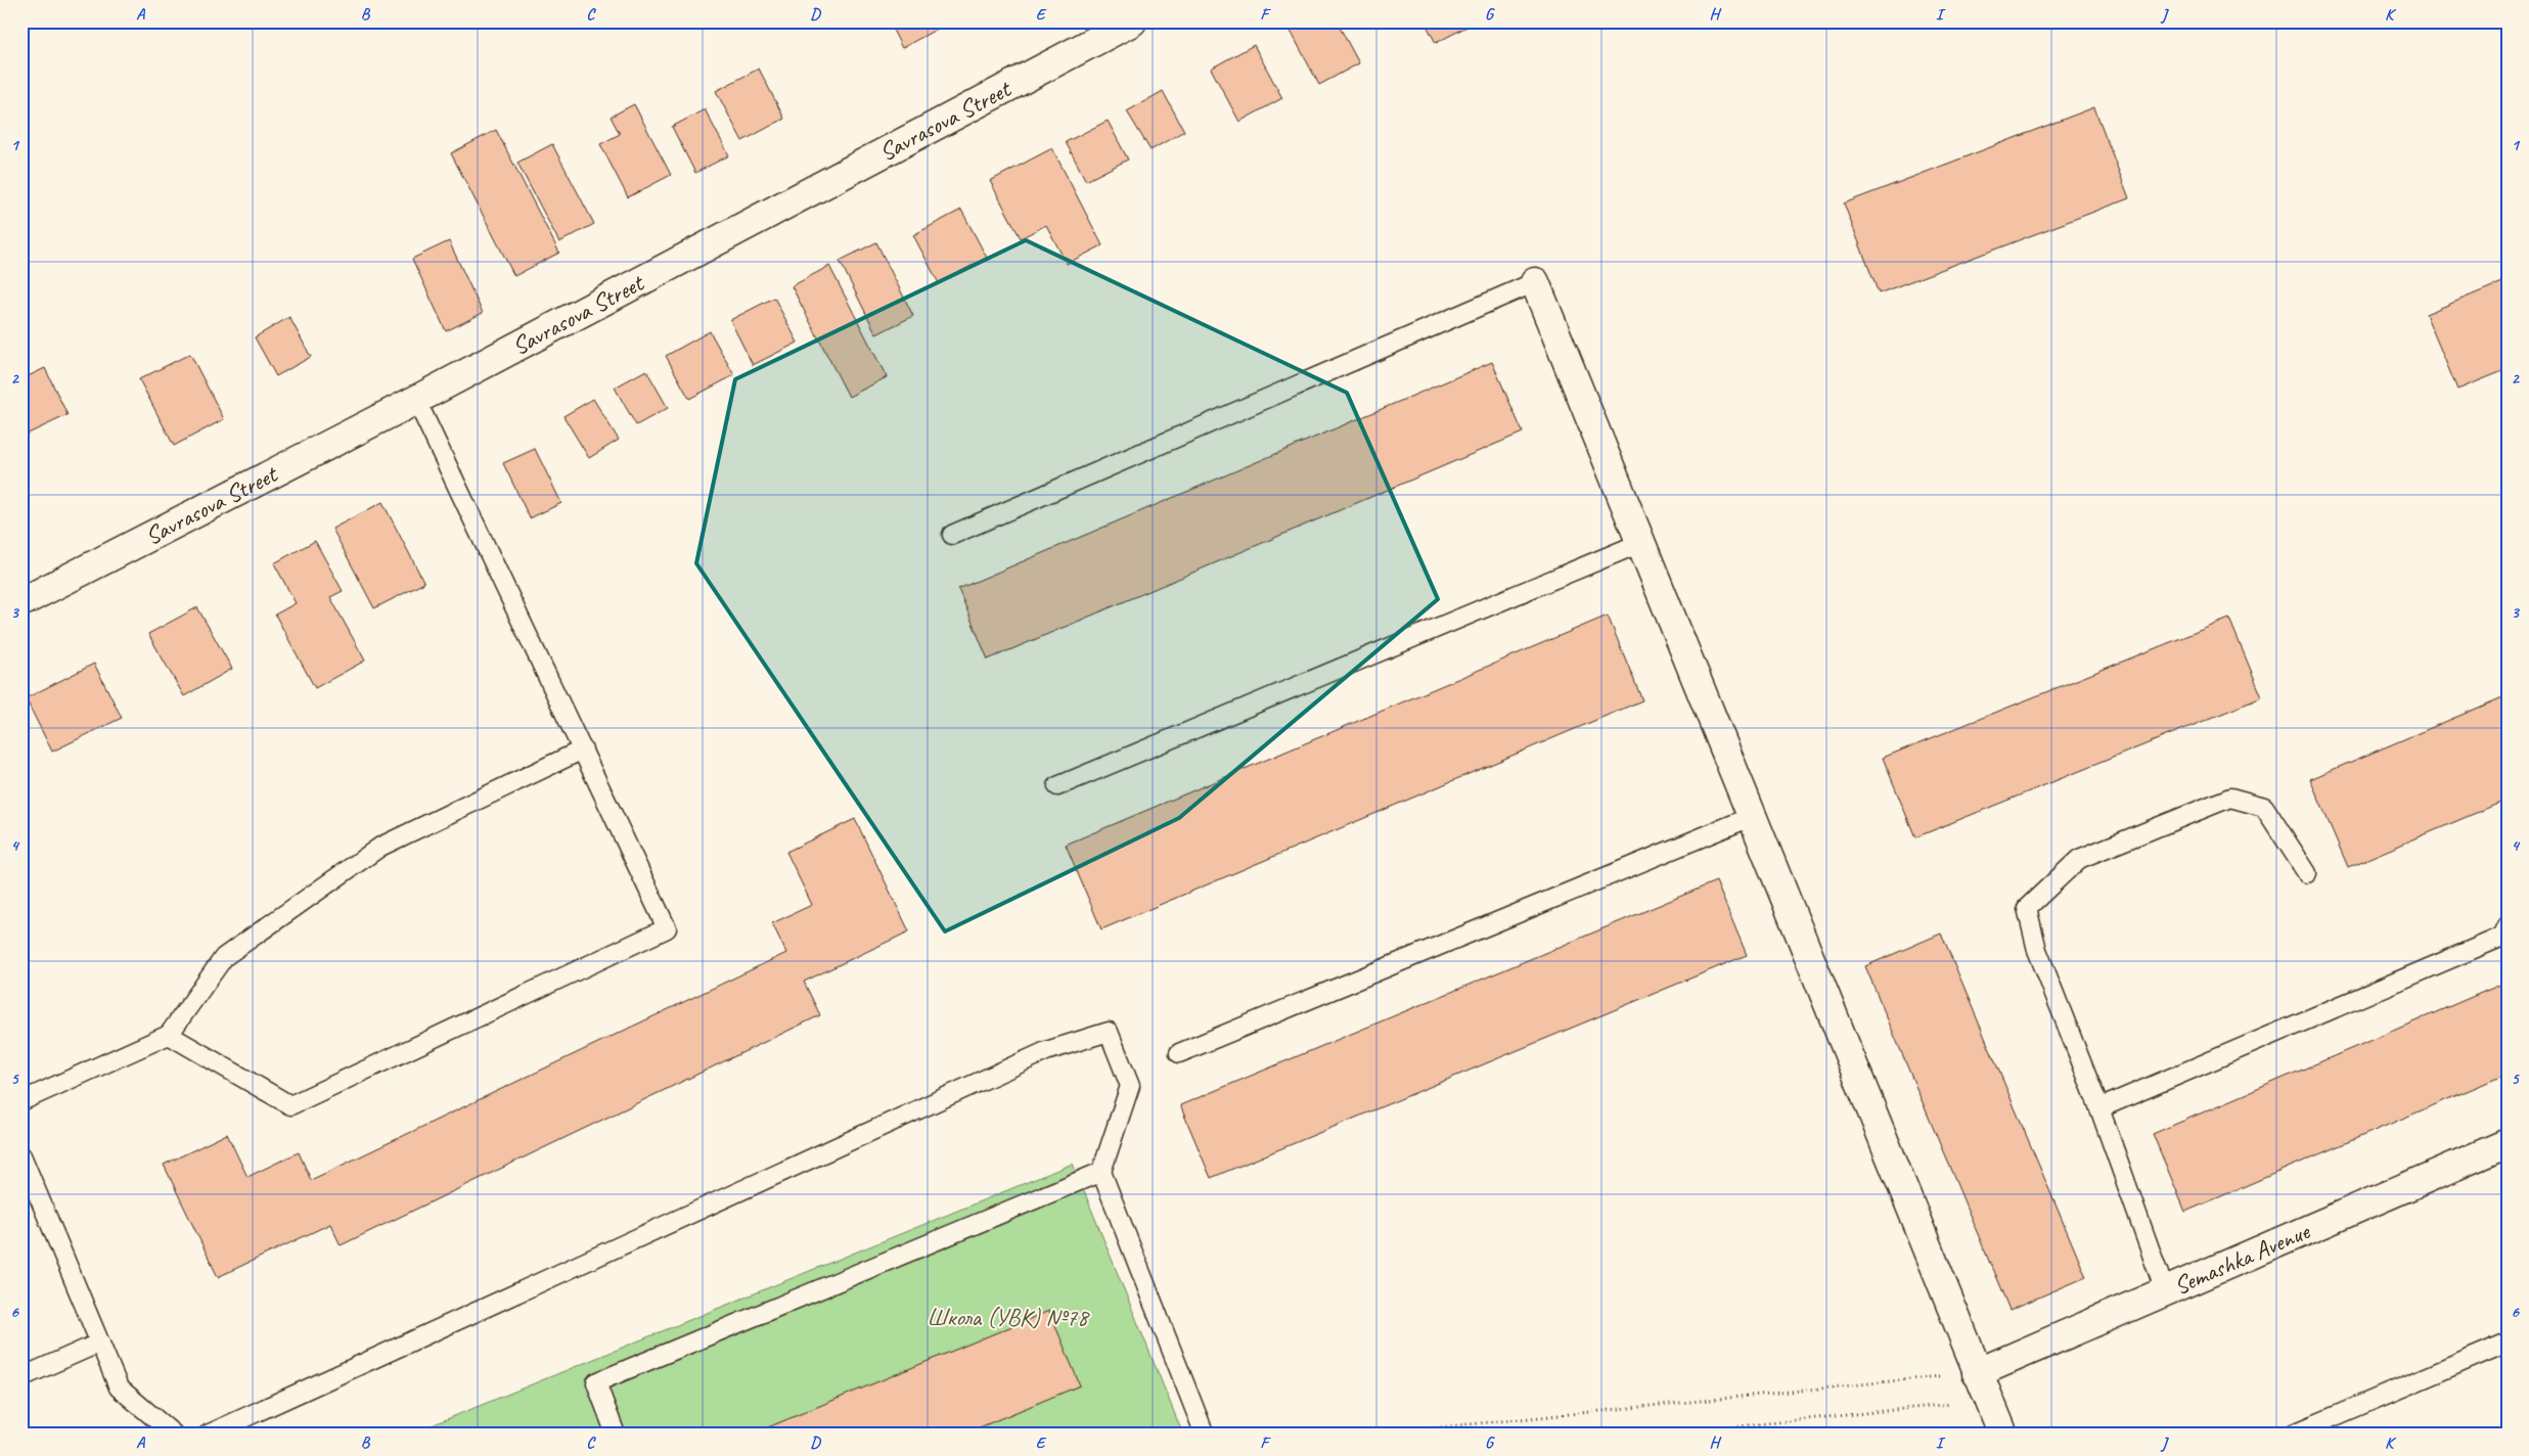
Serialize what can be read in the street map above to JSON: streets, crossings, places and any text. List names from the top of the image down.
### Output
{
  "streets": {
    "street": ["Savrasova Street", "Semashka Avenue"]
  },
  "parks": ["Школа (УВК) №78"],
  "grid": {
    "columns": [
      "A",
      "B",
      "C",
      "D",
      "E",
      "F",
      "G",
      "H",
      "I",
      "J",
      "K"
    ],
    "rows": [
      "1",
      "2",
      "3",
      "4",
      "5",
      "6"
    ]
  }
}
